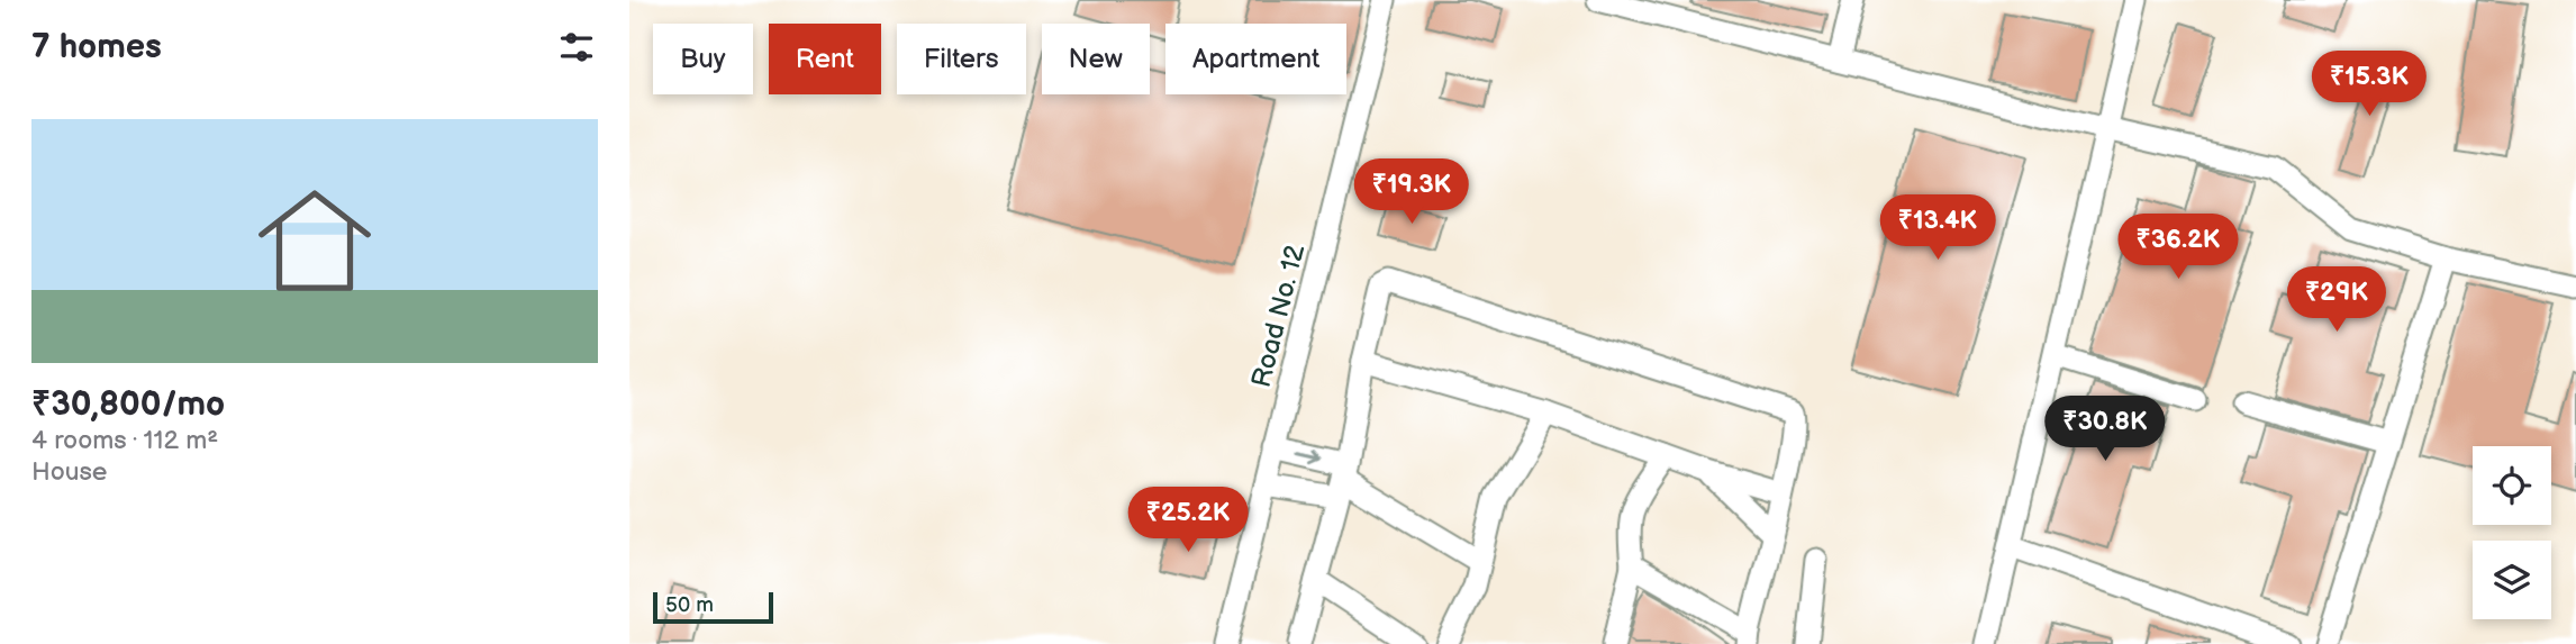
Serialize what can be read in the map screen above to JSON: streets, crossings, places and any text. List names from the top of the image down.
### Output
{
  "streets": {
    "street": ["Road No. 12"]
  },
  "scale_bar": "50 m",
  "page": {
    "heading": "7 homes",
    "chip": [
      "Buy",
      "Rent",
      "Filters",
      "New",
      "Apartment"
    ],
    "price": [
      "₹15.3K",
      "₹19.3K",
      "₹13.4K",
      "₹36.2K",
      "₹29K",
      "₹30.8K",
      "₹25.2K"
    ],
    "list": [
      {
        "name": "₹30,800/mo",
        "note": "4 rooms · 112 m² · House"
      }
    ],
    "scale": "50 m"
  }
}
